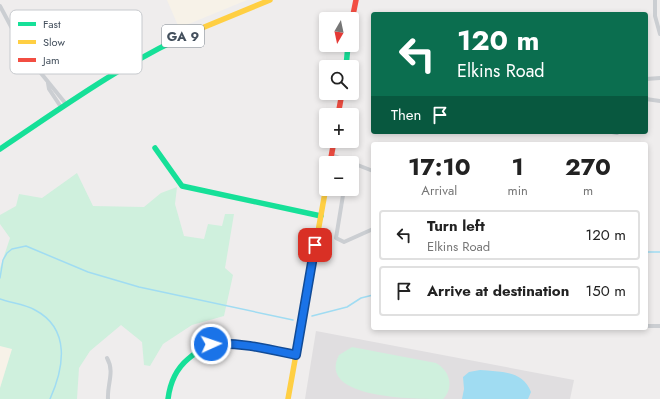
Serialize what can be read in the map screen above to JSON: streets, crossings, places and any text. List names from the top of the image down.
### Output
{
  "streets": {
    "main road": ["GA 9"]
  },
  "legend": ["Fast", "Slow", "Jam"],
  "north": "bottom",
  "page": {
    "map_buttons": ["+", "−"],
    "turn": ["120 m", "Elkins Road"],
    "then": "Then",
    "eta": [
      "17:10",
      "Arrival",
      "1",
      "min",
      "270",
      "m"
    ],
    "list": [
      {
        "name": "Turn left",
        "note": "Elkins Road",
        "value": "120 m"
      },
      {
        "name": "Arrive at destination",
        "value": "150 m"
      }
    ]
  }
}
